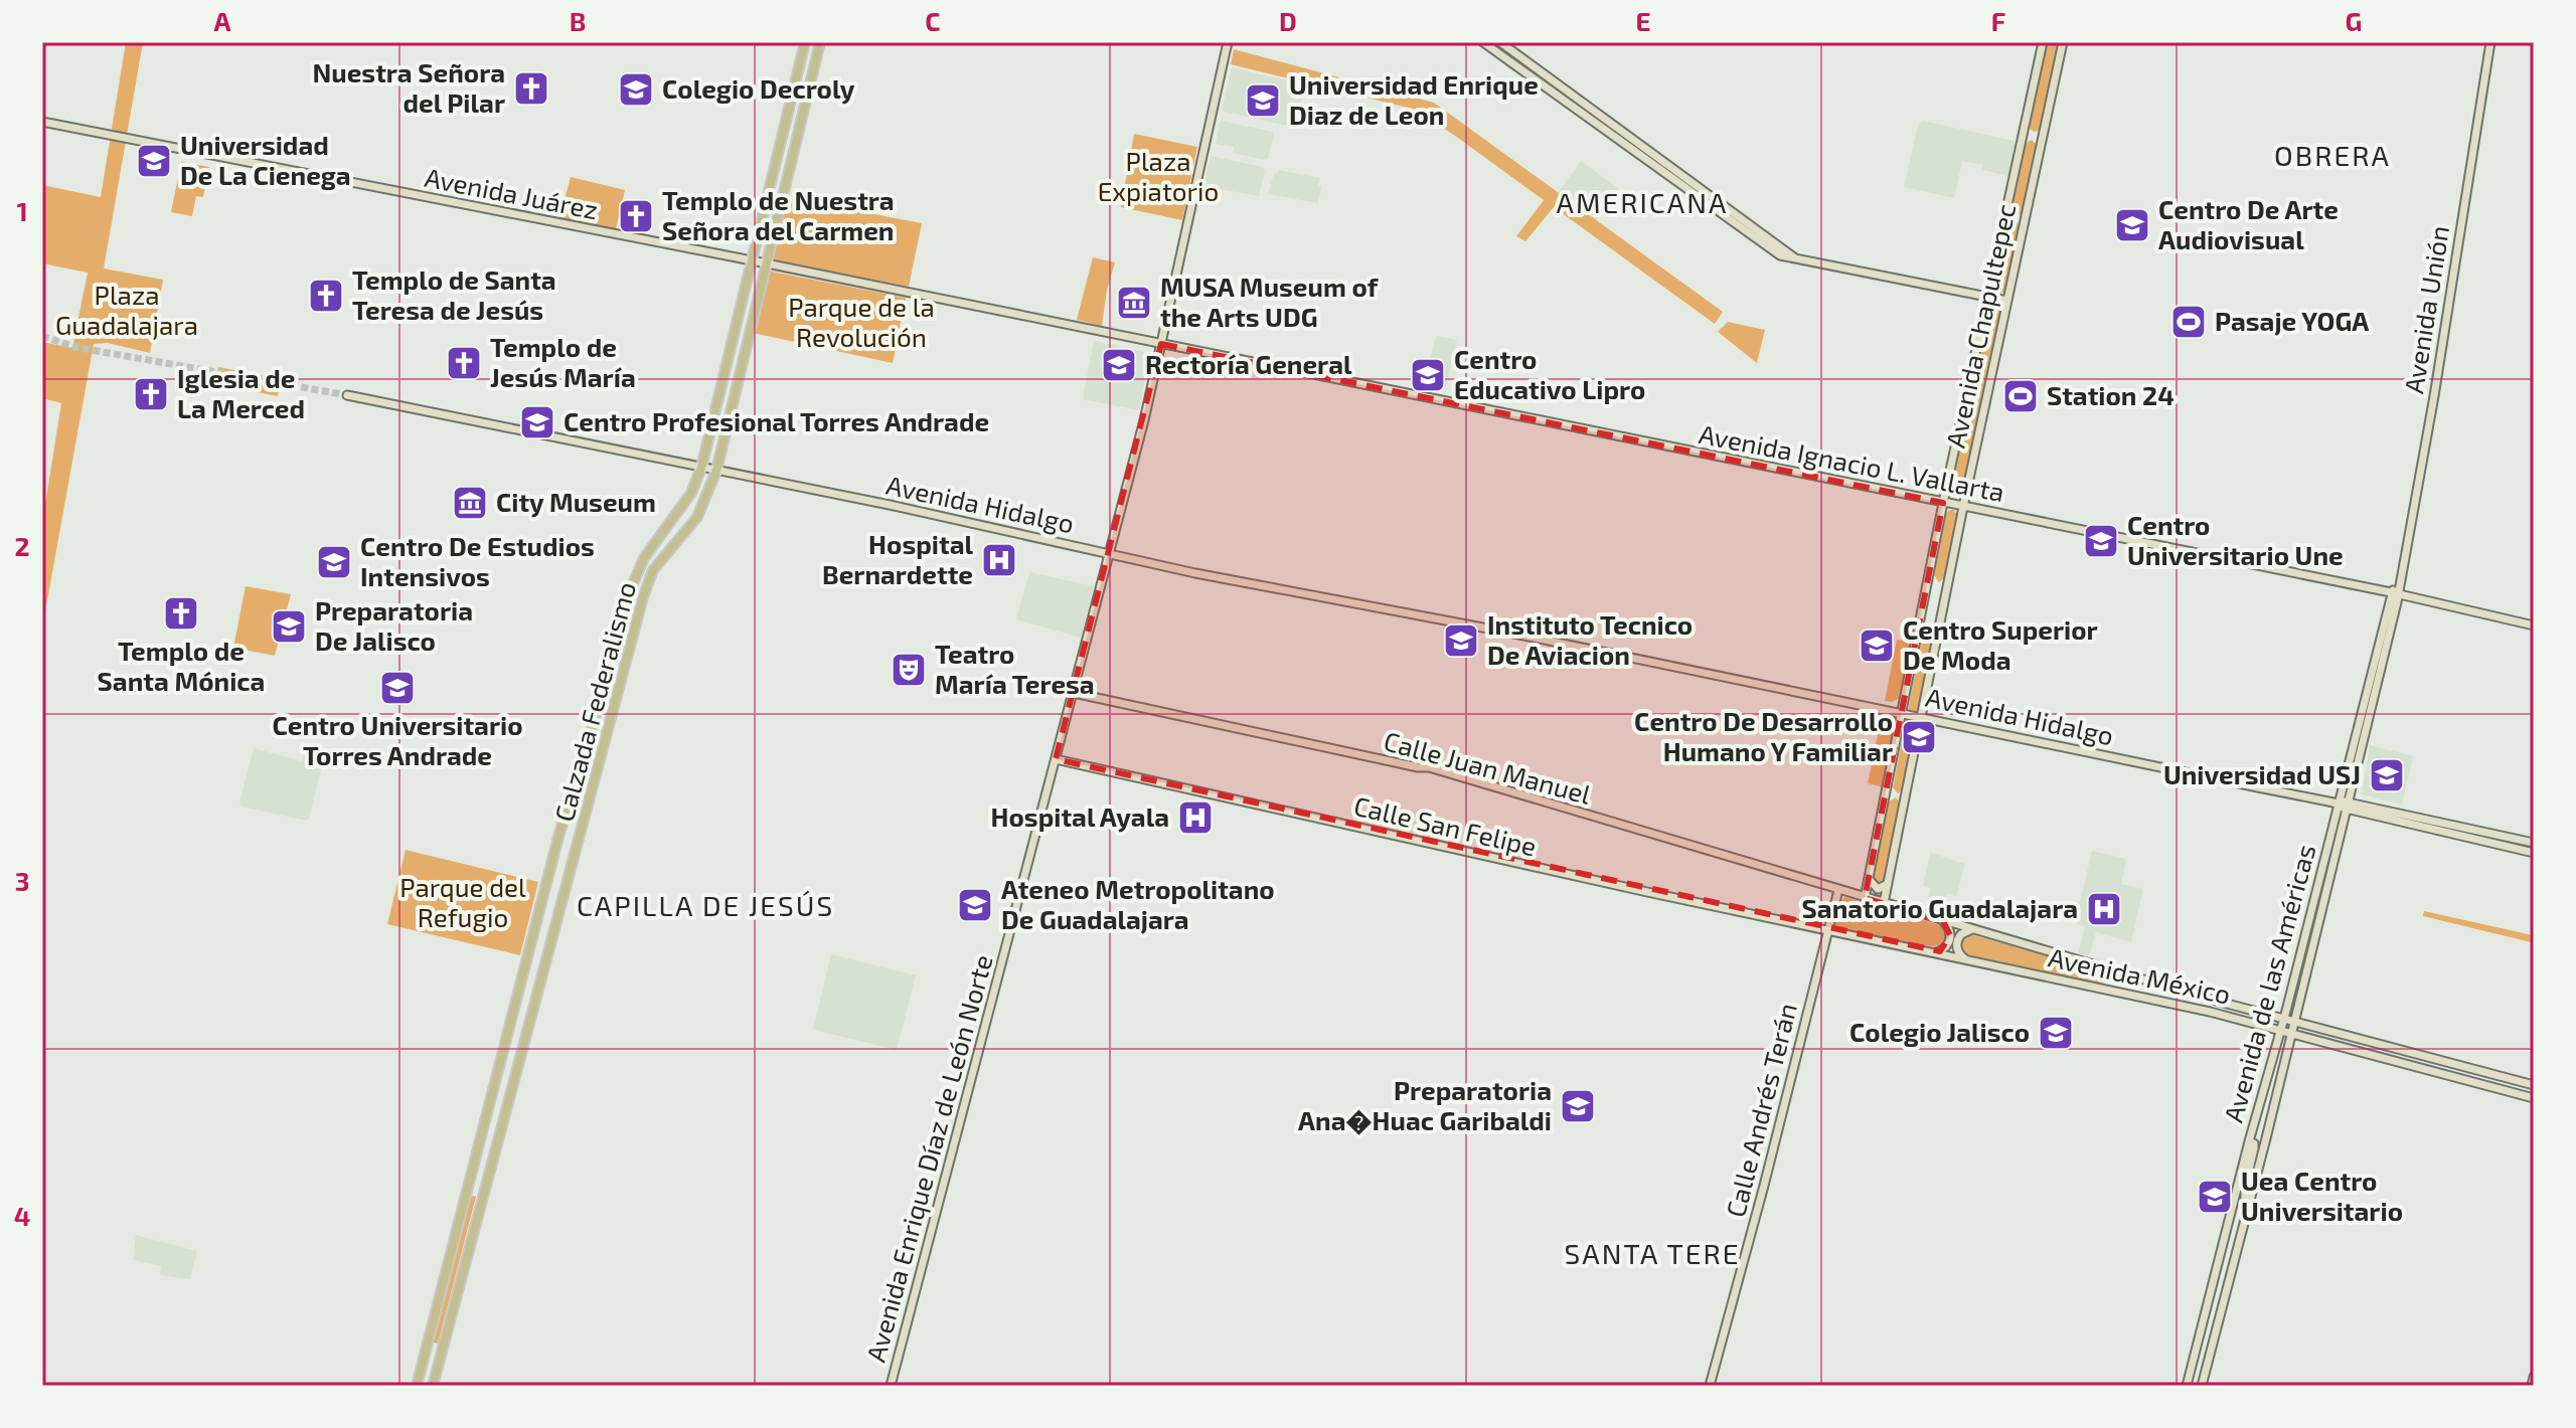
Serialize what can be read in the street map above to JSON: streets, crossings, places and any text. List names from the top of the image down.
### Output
{
  "streets": {
    "main road": [
      "Avenida Juárez",
      "Avenida Unión",
      "Avenida Chapultepec",
      "Avenida Ignacio L. Vallarta",
      "Avenida Hidalgo",
      "Calzada Federalismo",
      "Calle Juan Manuel",
      "Calle San Felipe",
      "Avenida México",
      "Avenida de las Américas",
      "Calle Andrés Terán",
      "Avenida Enrique Díaz de León Norte"
    ]
  },
  "crossings": [
    ["Avenida Juárez", "Avenida Ignacio L. Vallarta"],
    ["Avenida Juárez", "Calzada Federalismo"],
    ["Avenida Juárez", "Avenida Enrique Díaz de León Norte"],
    ["Avenida Unión", "Avenida Ignacio L. Vallarta"],
    ["Avenida Unión", "Avenida de las Américas"],
    ["Avenida Chapultepec", "Avenida Ignacio L. Vallarta"],
    ["Avenida Chapultepec", "Avenida Hidalgo"],
    ["Avenida Chapultepec", "Avenida México"],
    ["Avenida Ignacio L. Vallarta", "Avenida de las Américas"],
    ["Avenida Ignacio L. Vallarta", "Avenida Enrique Díaz de León Norte"],
    ["Avenida Hidalgo", "Calzada Federalismo"],
    ["Avenida Hidalgo", "Avenida de las Américas"],
    ["Avenida Hidalgo", "Avenida Enrique Díaz de León Norte"],
    ["Calle Juan Manuel", "Avenida México"],
    ["Calle Juan Manuel", "Calle Andrés Terán"],
    ["Calle Juan Manuel", "Avenida Enrique Díaz de León Norte"],
    ["Calle San Felipe", "Avenida México"],
    ["Calle San Felipe", "Calle Andrés Terán"],
    ["Calle San Felipe", "Avenida Enrique Díaz de León Norte"],
    ["Avenida México", "Avenida de las Américas"],
    ["Avenida México", "Calle Andrés Terán"]
  ],
  "districts": [
    "OBRERA",
    "AMERICANA",
    "CAPILLA DE JESÚS",
    "SANTA TERE"
  ],
  "parks": [
    "Plaza Expiatorio",
    "Plaza Guadalajara",
    "Parque de la Revolución",
    "Parque del Refugio"
  ],
  "places": {
    "church": [
      "Nuestra Señora del Pilar",
      "Templo de Nuestra Señora del Carmen",
      "Templo de Santa Teresa de Jesús",
      "Templo de Jesús María",
      "Iglesia de La Merced",
      "Templo de Santa Mónica"
    ],
    "school or university": [
      "Colegio Decroly",
      "Universidad Enrique Diaz de Leon",
      "Universidad De La Cienega",
      "Centro De Arte Audiovisual",
      "Rectoría General",
      "Centro Educativo Lipro",
      "Centro Profesional Torres Andrade",
      "Centro Universitario Une",
      "Centro De Estudios Intensivos",
      "Preparatoria De Jalisco",
      "Instituto Tecnico De Aviacion",
      "Centro Superior De Moda",
      "Centro Universitario Torres Andrade",
      "Centro De Desarrollo Humano Y Familiar",
      "Universidad USJ",
      "Ateneo Metropolitano De Guadalajara",
      "Colegio Jalisco",
      "Preparatoria Ana�Huac Garibaldi",
      "Uea Centro Universitario"
    ],
    "museum": ["MUSA Museum of the Arts UDG", "City Museum"],
    "sports": ["Pasaje YOGA", "Station 24"],
    "hospital": ["Hospital Bernardette", "Hospital Ayala", "Sanatorio Guadalajara"],
    "theatre": ["Teatro María Teresa"]
  },
  "grid": {
    "columns": [
      "A",
      "B",
      "C",
      "D",
      "E",
      "F",
      "G"
    ],
    "rows": [
      "1",
      "2",
      "3",
      "4"
    ]
  }
}
